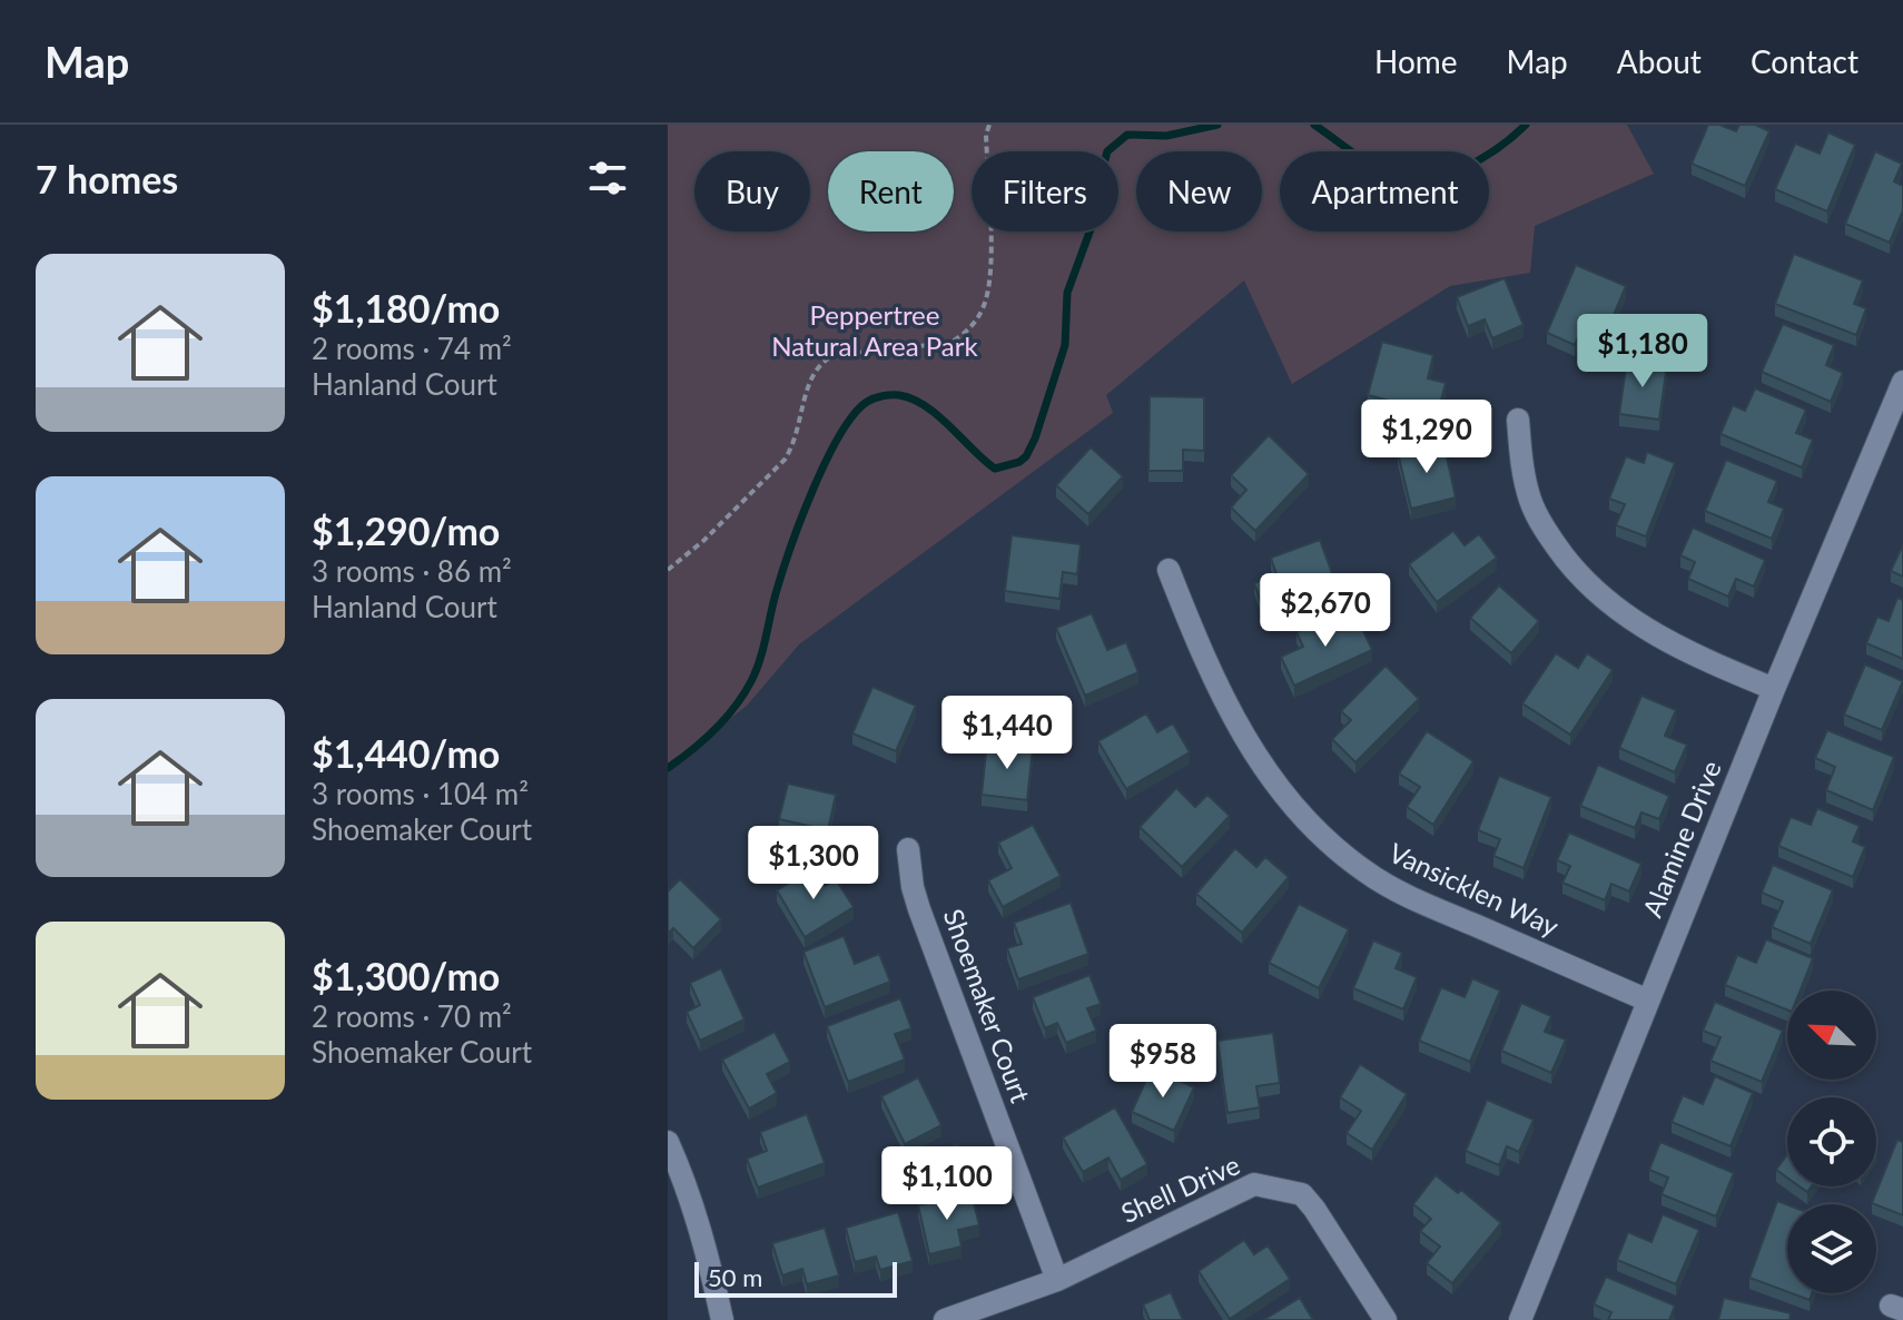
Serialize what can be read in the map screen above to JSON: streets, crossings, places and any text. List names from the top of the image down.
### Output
{
  "streets": {
    "street": [
      "Alamine Drive",
      "Vansicklen Way",
      "Shoemaker Court",
      "Shell Drive"
    ]
  },
  "crossings": [
    ["Alamine Drive", "Vansicklen Way"],
    ["Shoemaker Court", "Shell Drive"]
  ],
  "parks": ["Peppertree Natural Area Park"],
  "scale_bar": "50 m",
  "north": "top left",
  "page": {
    "header": "Map",
    "nav": [
      "Home",
      "Map",
      "About",
      "Contact"
    ],
    "heading": "7 homes",
    "chip": [
      "Buy",
      "Rent",
      "Filters",
      "New",
      "Apartment"
    ],
    "list": [
      {
        "name": "$1,180/mo",
        "note": "2 rooms · 74 m² · Hanland Court"
      },
      {
        "name": "$1,290/mo",
        "note": "3 rooms · 86 m² · Hanland Court"
      },
      {
        "name": "$1,440/mo",
        "note": "3 rooms · 104 m² · Shoemaker Court"
      },
      {
        "name": "$1,300/mo",
        "note": "2 rooms · 70 m² · Shoemaker Court"
      }
    ],
    "price": [
      "$1,180",
      "$1,290",
      "$2,670",
      "$1,440",
      "$1,300",
      "$958",
      "$1,100"
    ],
    "scale": "50 m"
  }
}
